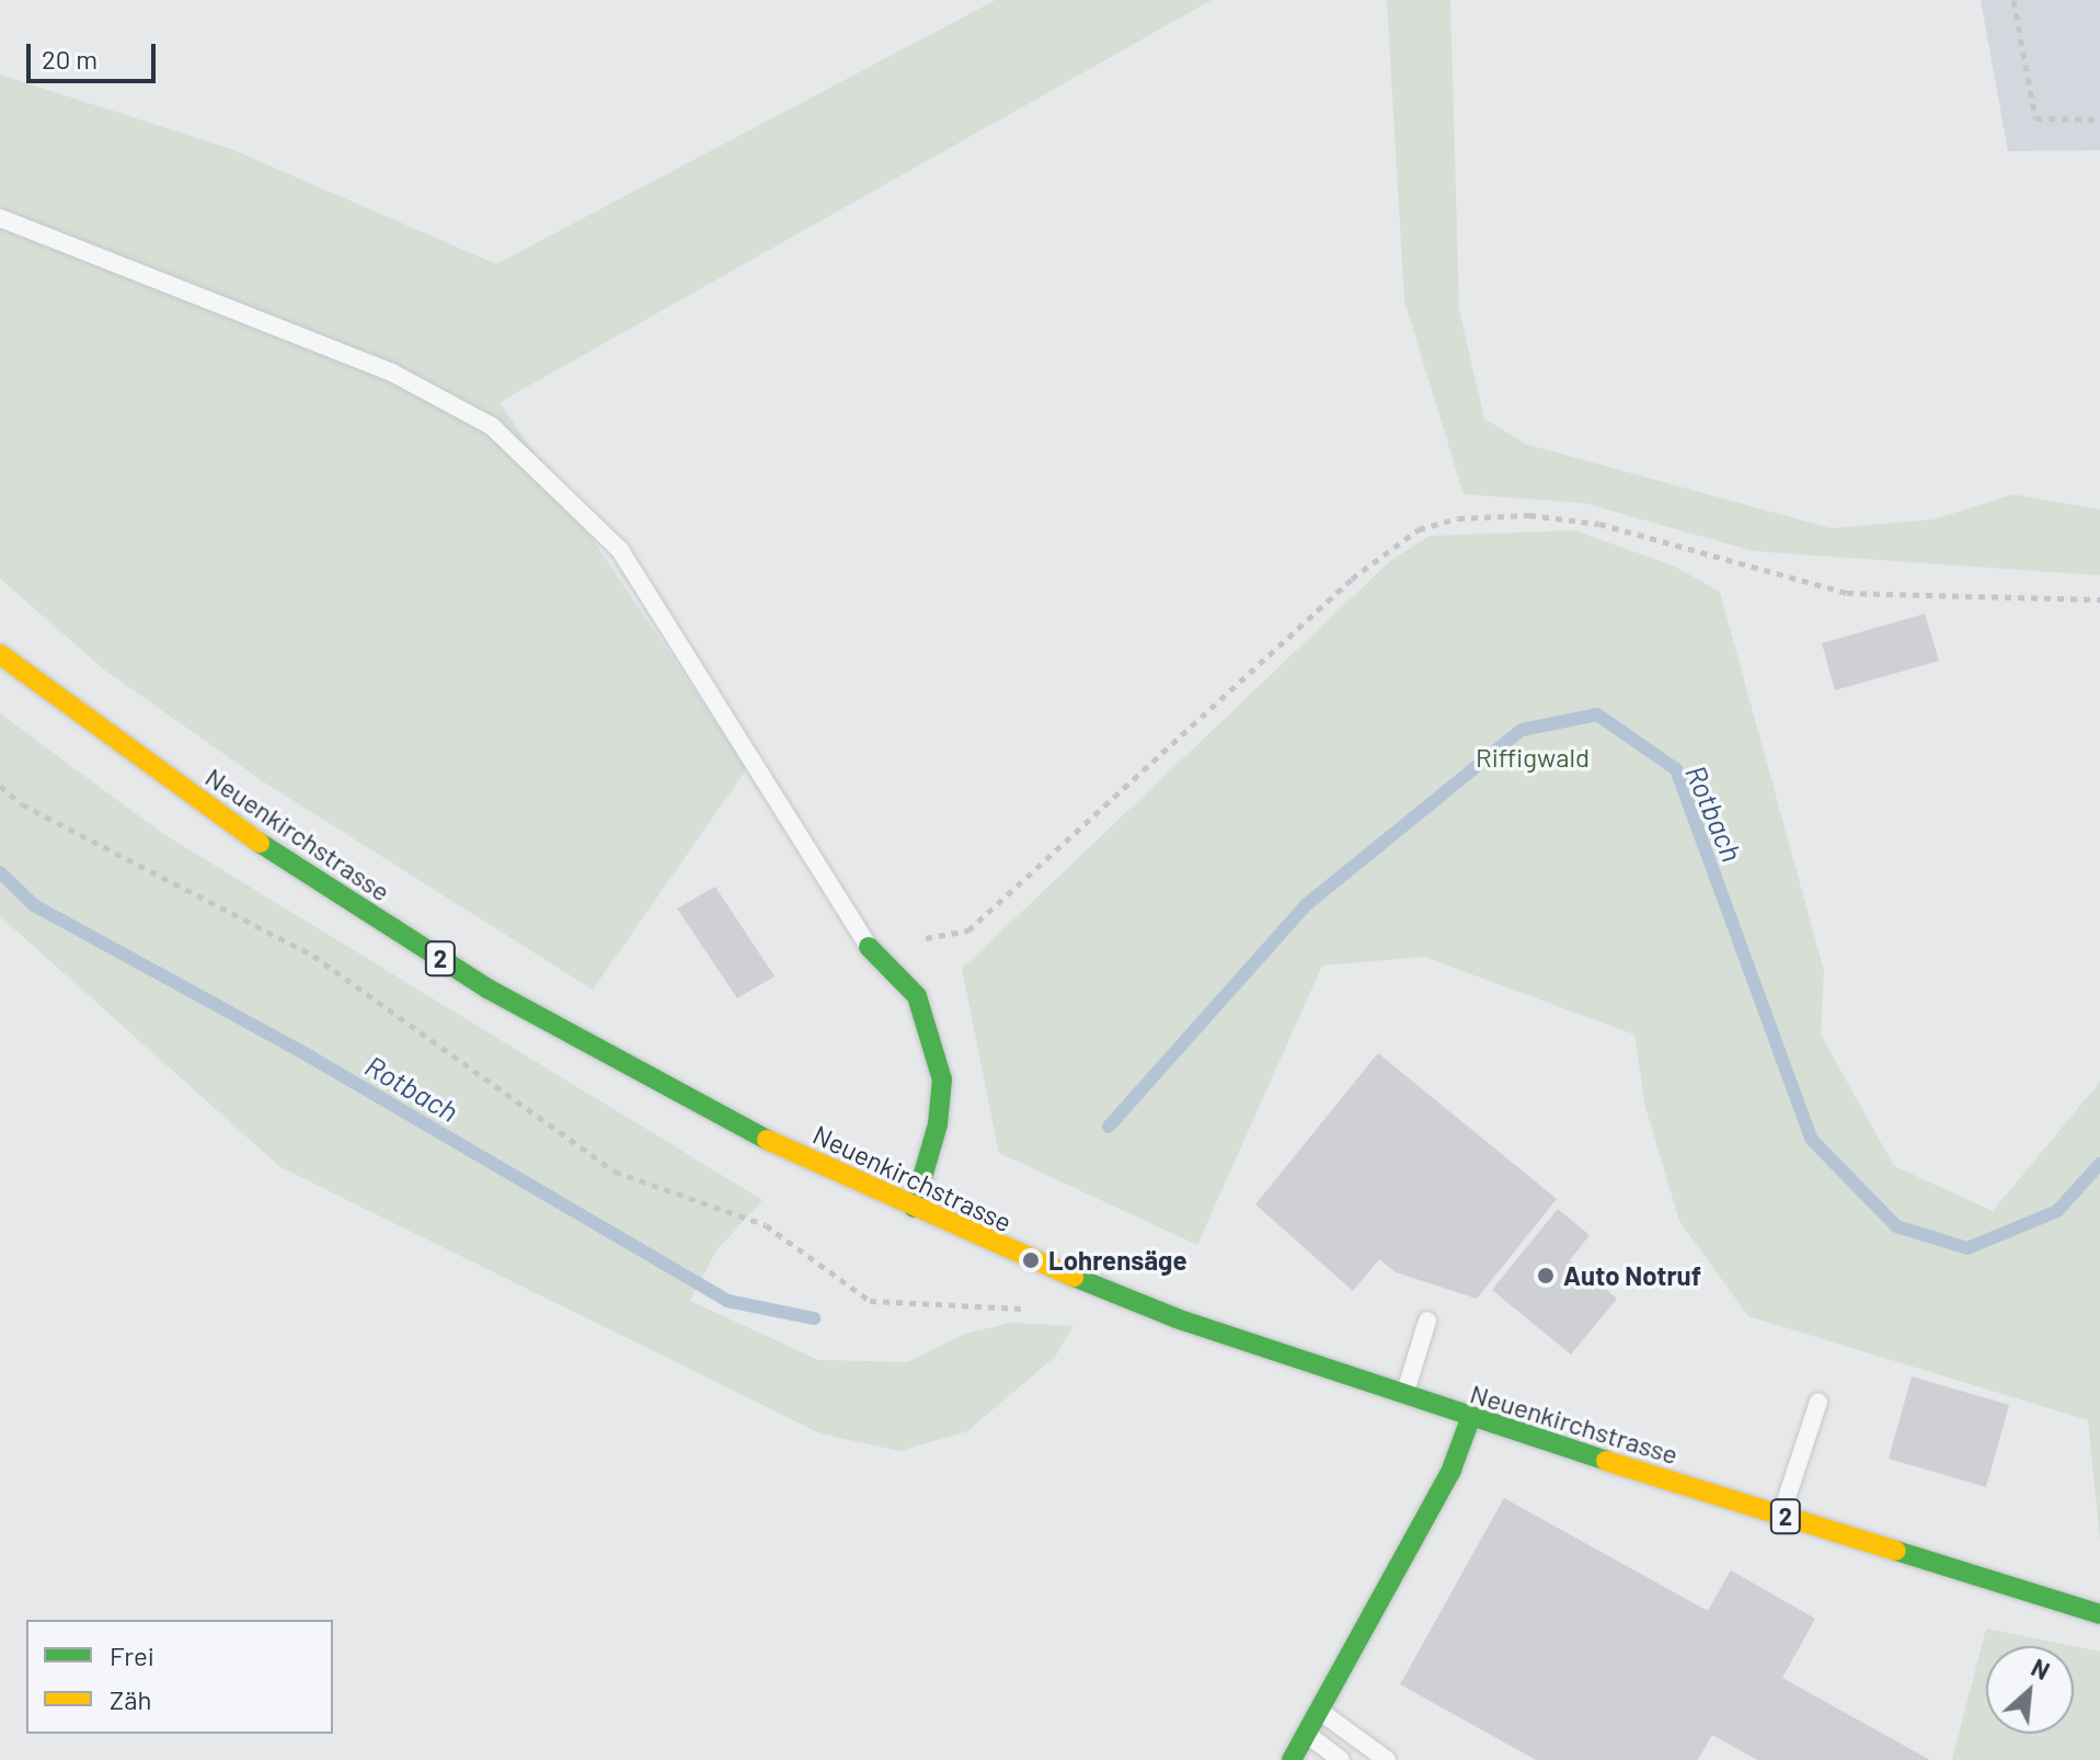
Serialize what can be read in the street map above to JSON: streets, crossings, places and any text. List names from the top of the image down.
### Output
{
  "streets": {
    "main road": ["Neuenkirchstrasse", "2"]
  },
  "water": ["Rotbach"],
  "parks": ["Riffigwald"],
  "places": ["Lohrensäge", "Auto Notruf"],
  "legend": ["Frei", "Zäh"],
  "scale_bar": "20 m",
  "north": "top right"
}
